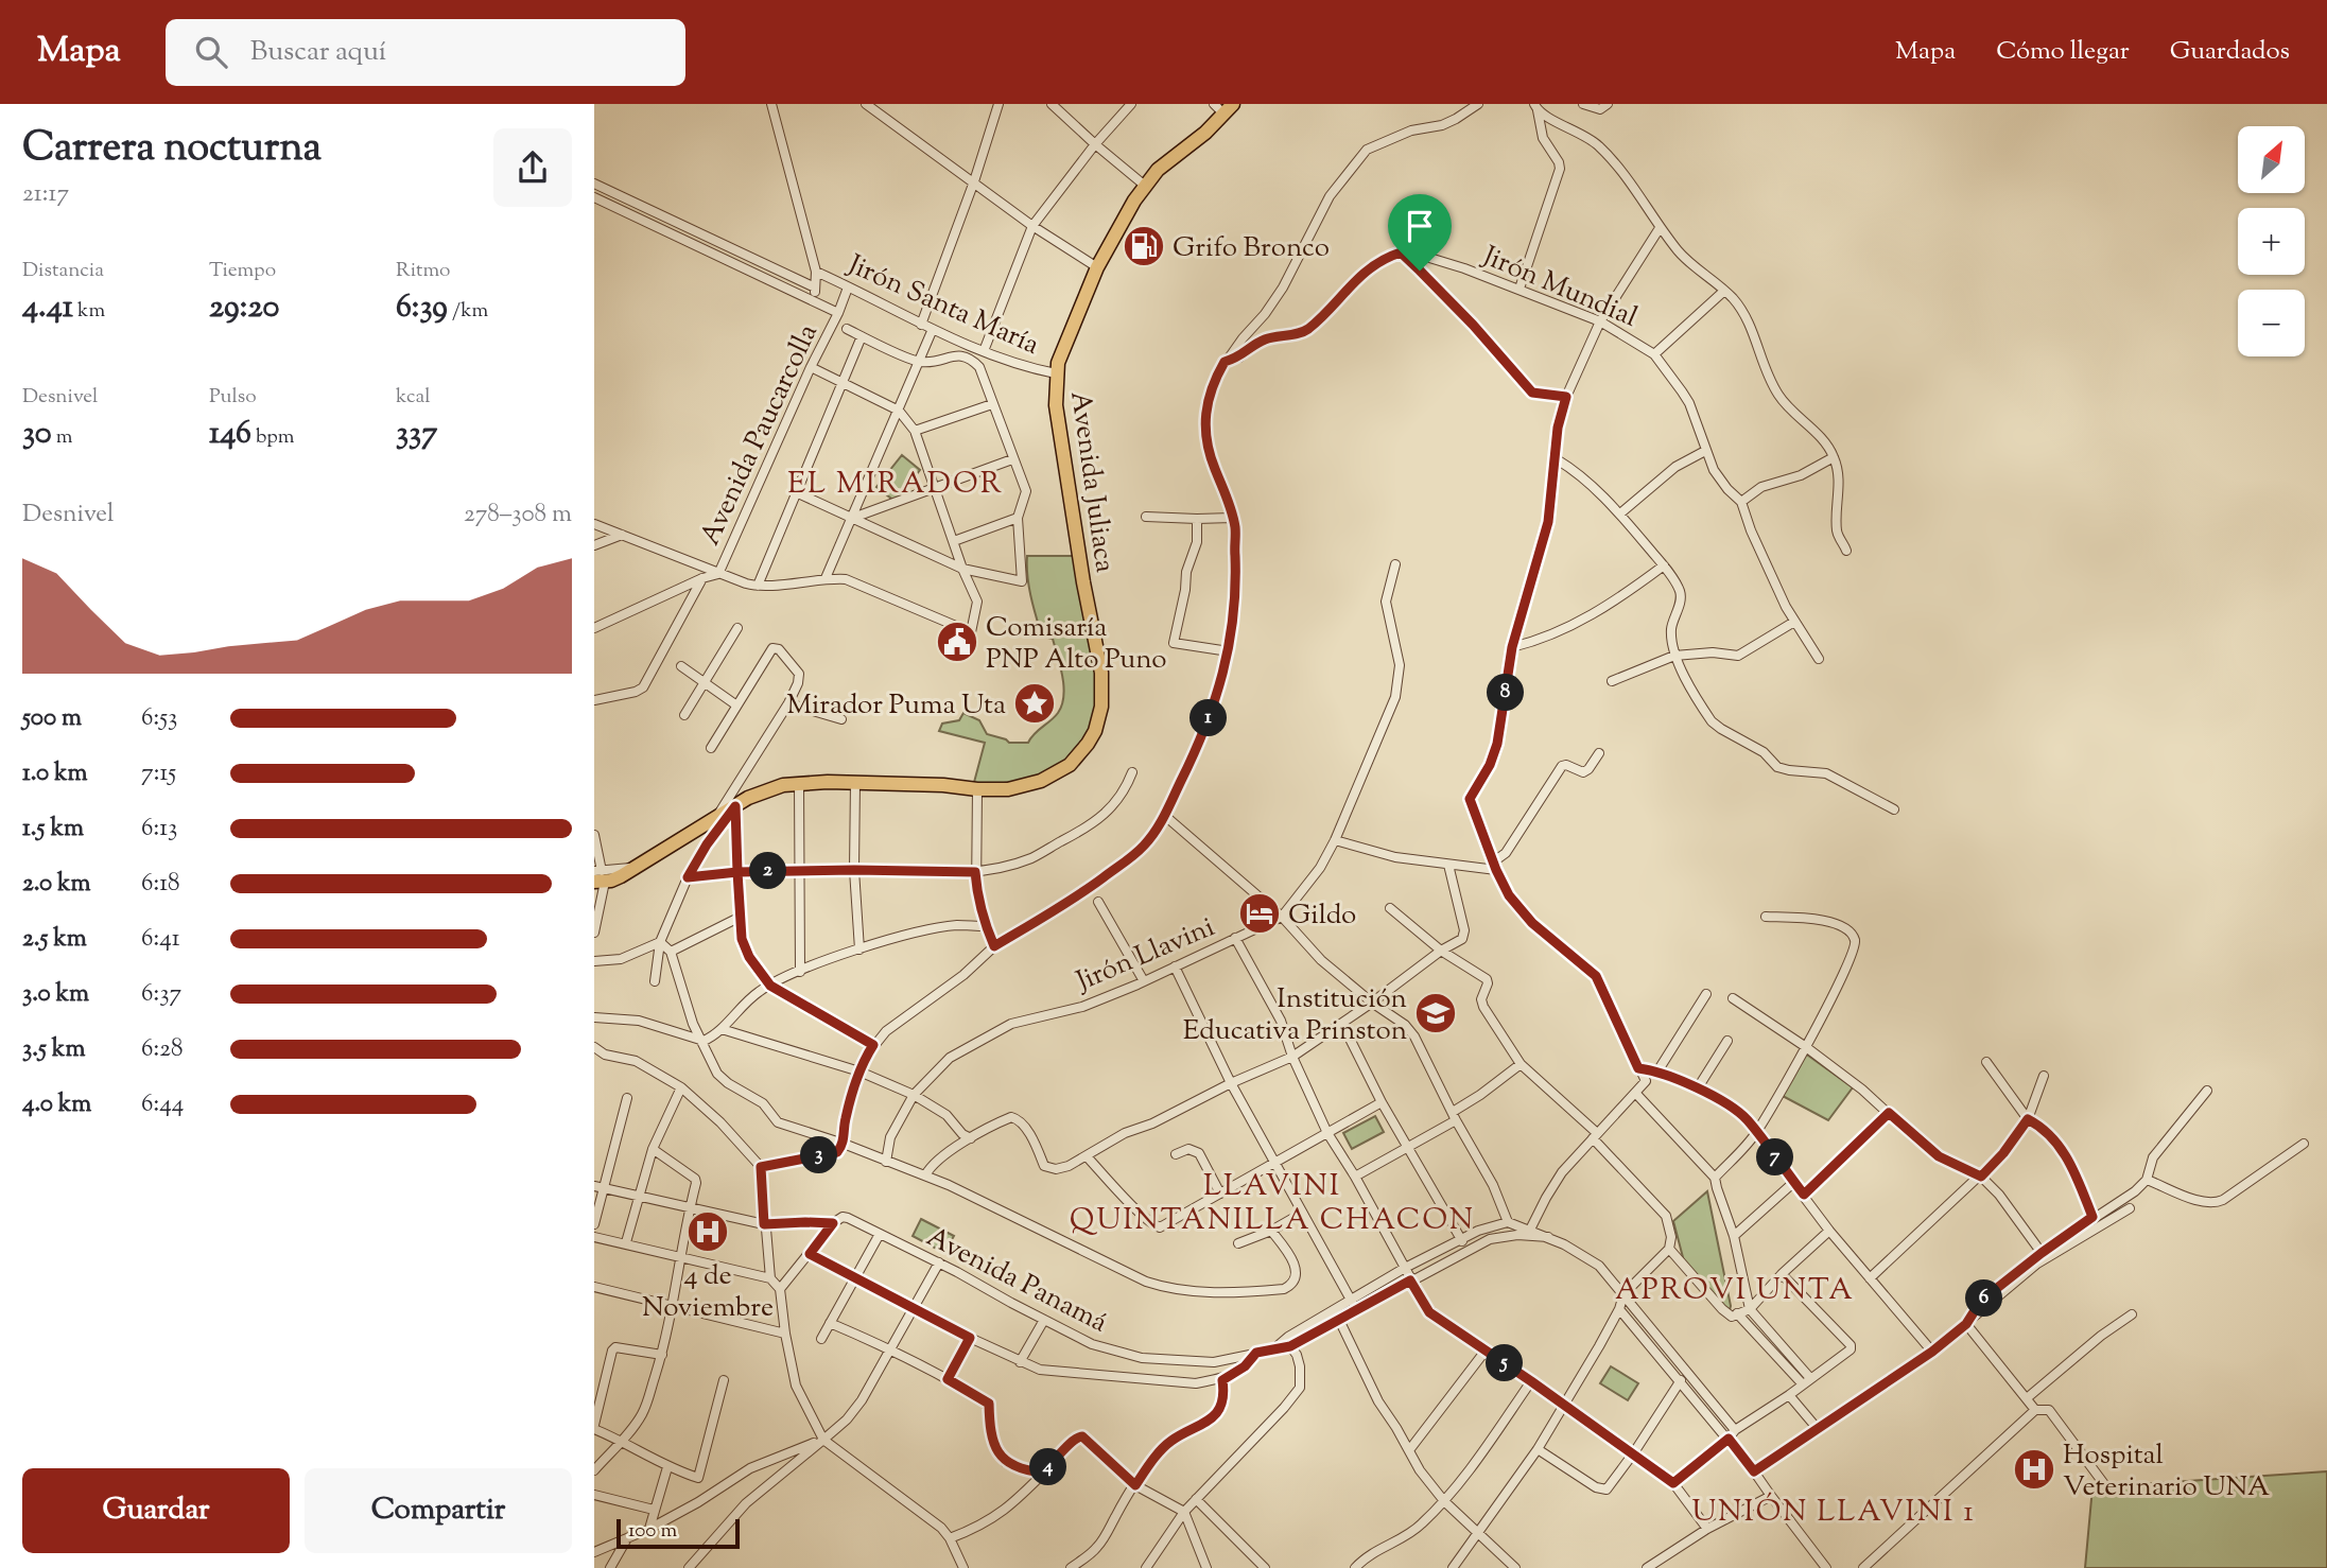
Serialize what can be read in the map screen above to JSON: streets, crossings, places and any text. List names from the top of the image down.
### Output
{
  "streets": {
    "highway": ["Avenida Juliaca"],
    "street": [
      "Jirón Mundial",
      "Jirón Santa María",
      "Avenida Paucarcolla",
      "Jirón Llavini",
      "Avenida Panamá"
    ]
  },
  "crossings": [
    ["Jirón Santa María", "Avenida Paucarcolla"],
    ["Jirón Santa María", "Avenida Juliaca"]
  ],
  "districts": [
    "EL MIRADOR",
    "LLAVINI QUINTANILLA CHACON",
    "APROVI UNTA",
    "UNIÓN LLAVINI 1"
  ],
  "places": {
    "fuel station": ["Grifo Bronco"],
    "public building": ["Comisaría PNP Alto Puno"],
    "place": ["Mirador Puma Uta"],
    "hotel": ["Gildo"],
    "school or university": ["Institución Educativa Prinston"],
    "hospital": ["4 de Noviembre", "Hospital Veterinario UNA"]
  },
  "scale_bar": "100 m",
  "north": "top right",
  "page": {
    "header": "Mapa",
    "search": "Buscar aquí",
    "nav": ["Mapa", "Cómo llegar", "Guardados"],
    "heading": ["Carrera nocturna", "21:17"],
    "map_buttons": ["+", "−"],
    "stats": [
      ["Distancia", "4.41 km"],
      ["Tiempo", "29:20"],
      ["Ritmo", "6:39 /km"],
      ["Desnivel", "30 m"],
      ["Pulso", "146 bpm"],
      ["kcal", "337"]
    ],
    "chart": ["Desnivel", "278–308 m"],
    "pins": [
      "8",
      "1",
      "2",
      "3",
      "7",
      "6",
      "5",
      "4"
    ],
    "list": [
      {
        "name": "500 m",
        "note": "6:53"
      },
      {
        "name": "1.0 km",
        "note": "7:15"
      },
      {
        "name": "1.5 km",
        "note": "6:13"
      },
      {
        "name": "2.0 km",
        "note": "6:18"
      },
      {
        "name": "2.5 km",
        "note": "6:41"
      },
      {
        "name": "3.0 km",
        "note": "6:37"
      },
      {
        "name": "3.5 km",
        "note": "6:28"
      },
      {
        "name": "4.0 km",
        "note": "6:44"
      }
    ],
    "buttons": ["Guardar", "Compartir"],
    "scale": "100 m"
  }
}
